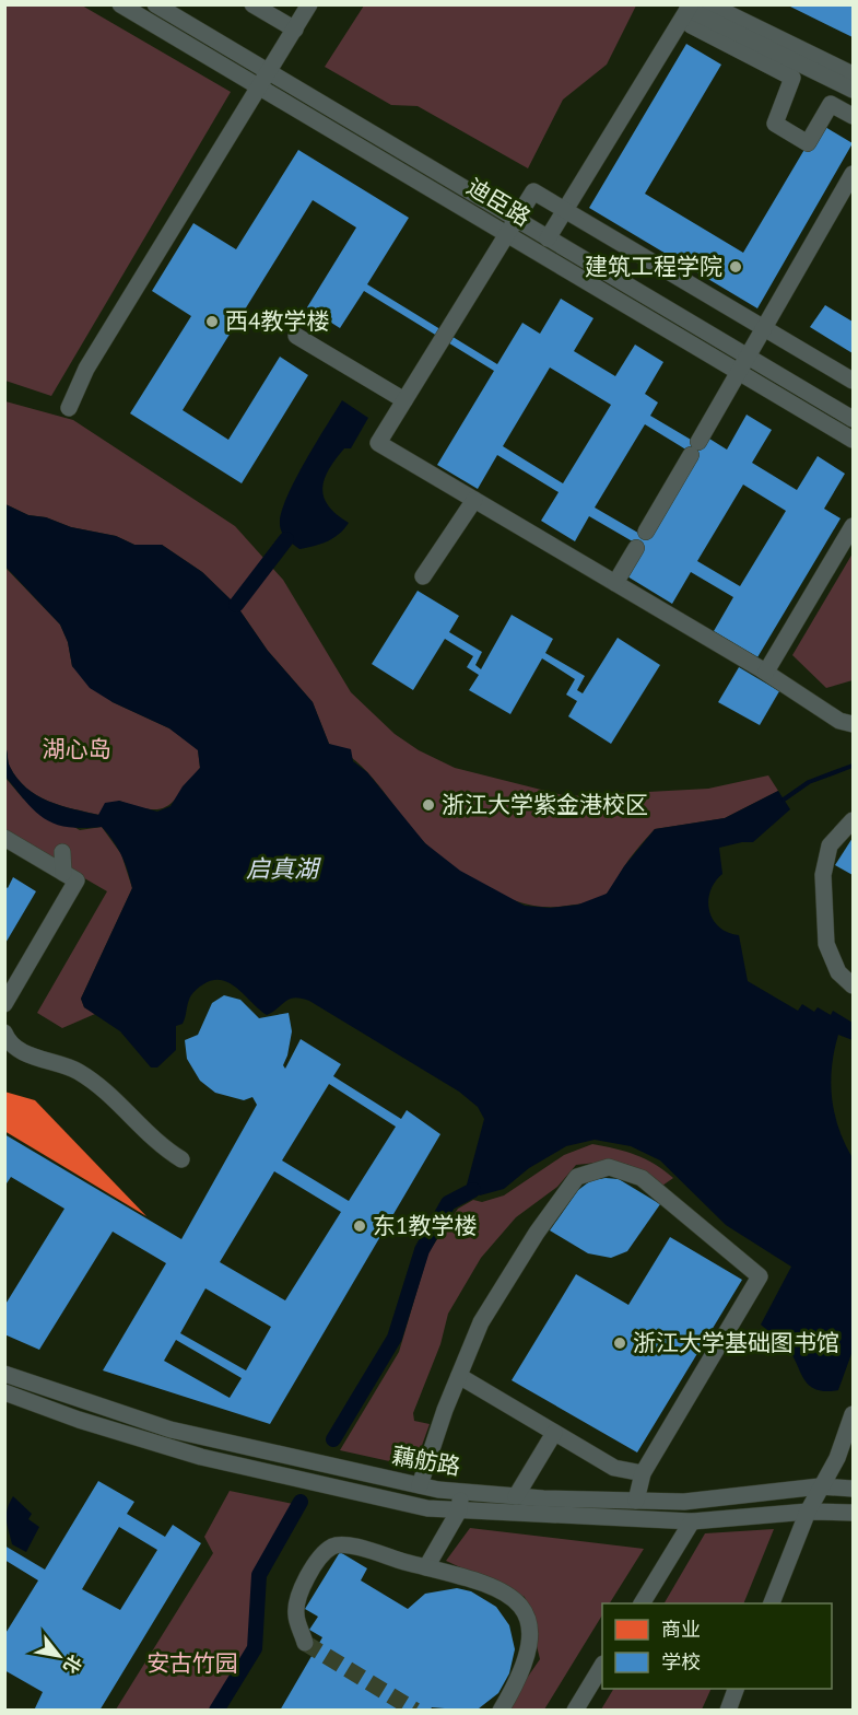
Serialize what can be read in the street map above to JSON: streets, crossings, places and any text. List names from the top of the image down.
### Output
{
  "streets": {
    "street": ["迪臣路", "藕舫路"]
  },
  "water": ["启真湖"],
  "parks": ["湖心岛", "安古竹园"],
  "places": [
    "建筑工程学院",
    "西4教学楼",
    "浙江大学紫金港校区",
    "东1教学楼",
    "浙江大学基础图书馆"
  ],
  "legend": ["商业", "学校"],
  "north": "bottom right"
}
